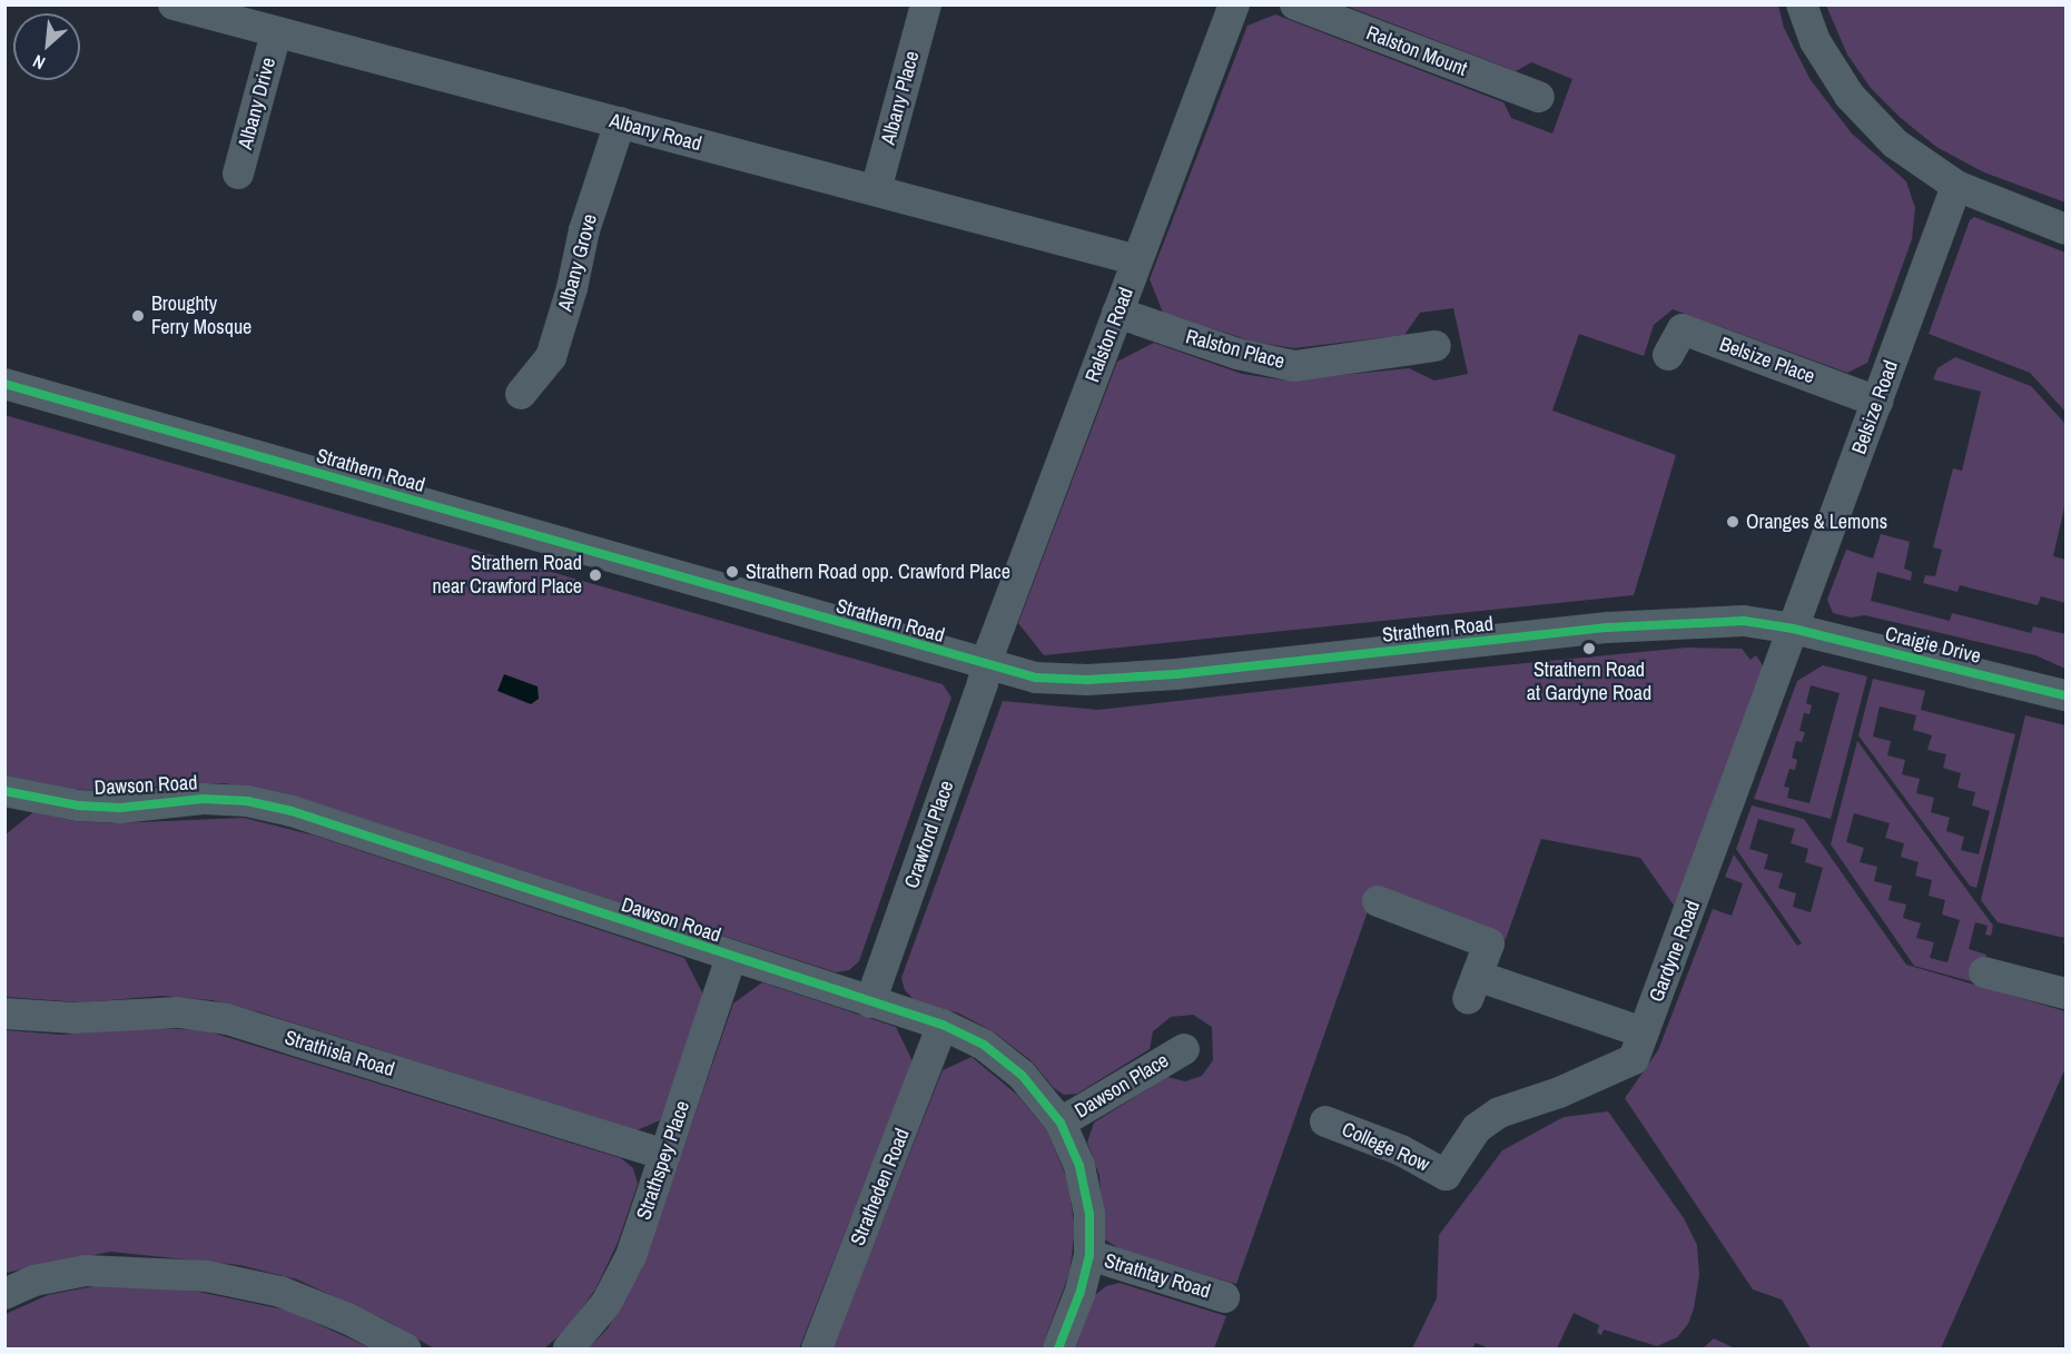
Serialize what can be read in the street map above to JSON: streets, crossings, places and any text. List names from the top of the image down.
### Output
{
  "streets": {
    "street": [
      "Ralston Mount",
      "Albany Place",
      "Albany Drive",
      "Albany Road",
      "Albany Grove",
      "Ralston Road",
      "Ralston Place",
      "Belsize Place",
      "Belsize Road",
      "Strathern Road",
      "Craigie Drive",
      "Dawson Road",
      "Crawford Place",
      "Gardyne Road",
      "Strathisla Road",
      "Dawson Place",
      "College Row",
      "Strathspey Place",
      "Stratheden Road",
      "Strathtay Road"
    ]
  },
  "crossings": [
    ["Albany Place", "Albany Road"],
    ["Albany Drive", "Albany Road"],
    ["Albany Road", "Albany Grove"],
    ["Albany Road", "Ralston Road"],
    ["Ralston Road", "Ralston Place"],
    ["Ralston Road", "Strathern Road"],
    ["Ralston Road", "Crawford Place"],
    ["Belsize Place", "Belsize Road"],
    ["Belsize Road", "Strathern Road"],
    ["Belsize Road", "Craigie Drive"],
    ["Belsize Road", "Gardyne Road"],
    ["Strathern Road", "Craigie Drive"],
    ["Strathern Road", "Crawford Place"],
    ["Strathern Road", "Gardyne Road"],
    ["Craigie Drive", "Gardyne Road"],
    ["Dawson Road", "Crawford Place"],
    ["Dawson Road", "Dawson Place"],
    ["Dawson Road", "Strathspey Place"],
    ["Dawson Road", "Stratheden Road"],
    ["Dawson Road", "Strathtay Road"],
    ["Gardyne Road", "College Row"],
    ["Strathisla Road", "Strathspey Place"]
  ],
  "places": [
    "Broughty Ferry Mosque",
    "Oranges & Lemons",
    "Strathern Road opp. Crawford Place",
    "Strathern Road near Crawford Place",
    "Strathern Road at Gardyne Road"
  ],
  "north": "bottom left"
}
